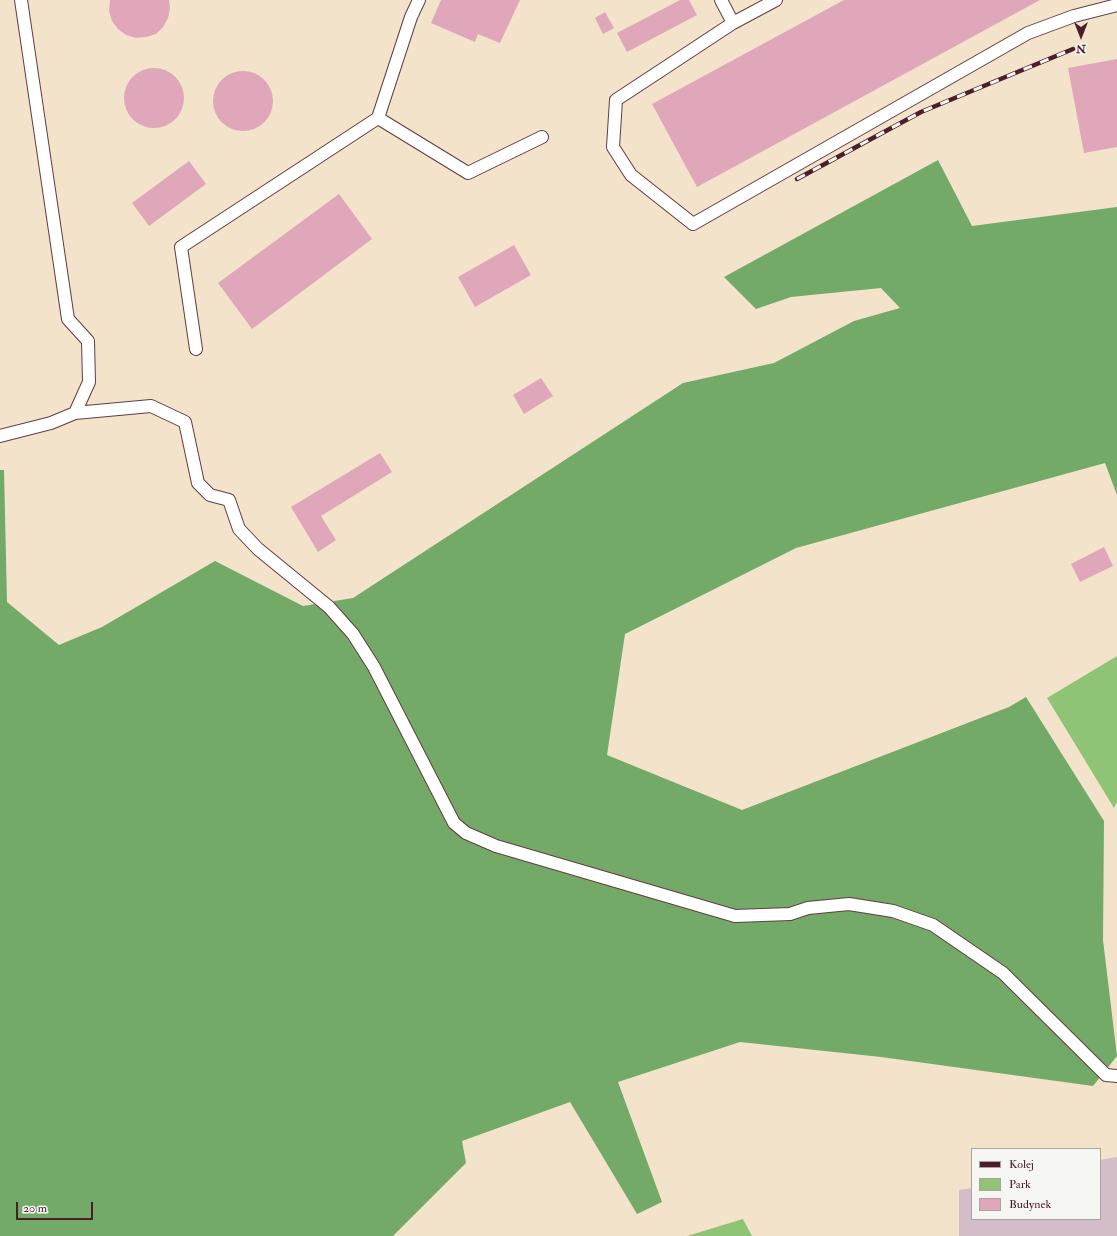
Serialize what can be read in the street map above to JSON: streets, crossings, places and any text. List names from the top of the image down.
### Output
{
  "legend": ["Kolej", "Park", "Budynek"],
  "scale_bar": "20 m",
  "north": "bottom"
}
